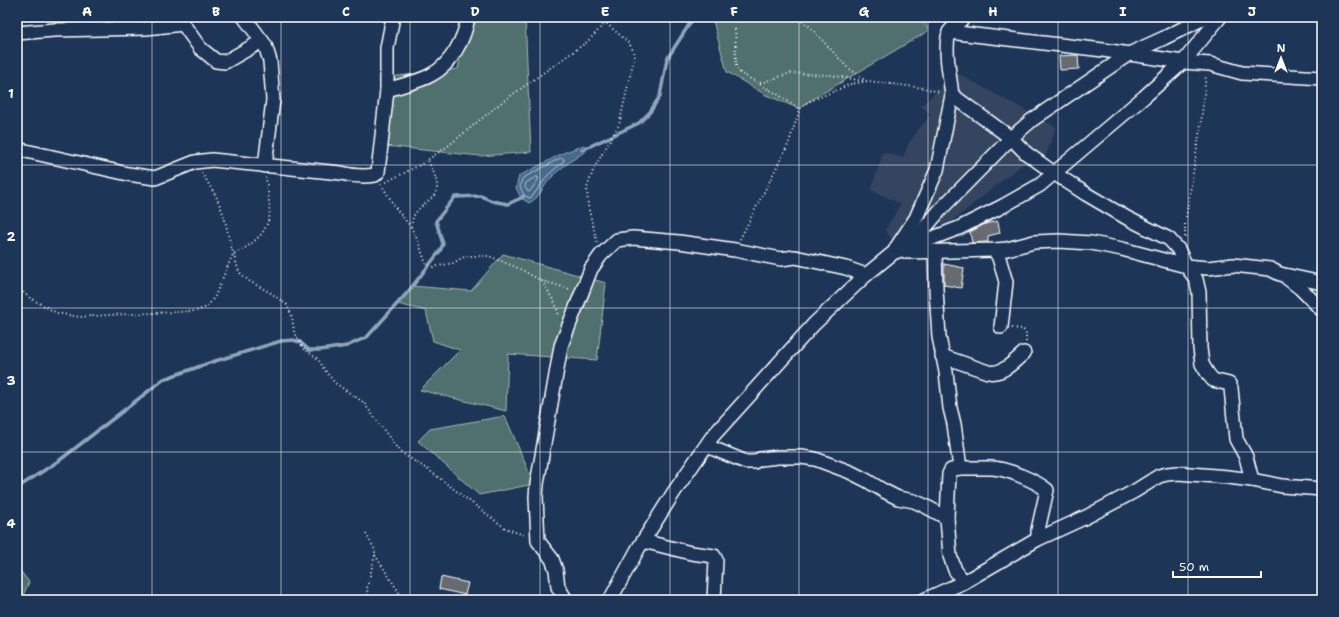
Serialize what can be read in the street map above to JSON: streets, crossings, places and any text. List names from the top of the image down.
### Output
{
  "scale_bar": "50 m",
  "north": "top",
  "grid": {
    "columns": [
      "A",
      "B",
      "C",
      "D",
      "E",
      "F",
      "G",
      "H",
      "I",
      "J"
    ],
    "rows": [
      "1",
      "2",
      "3",
      "4"
    ]
  }
}
